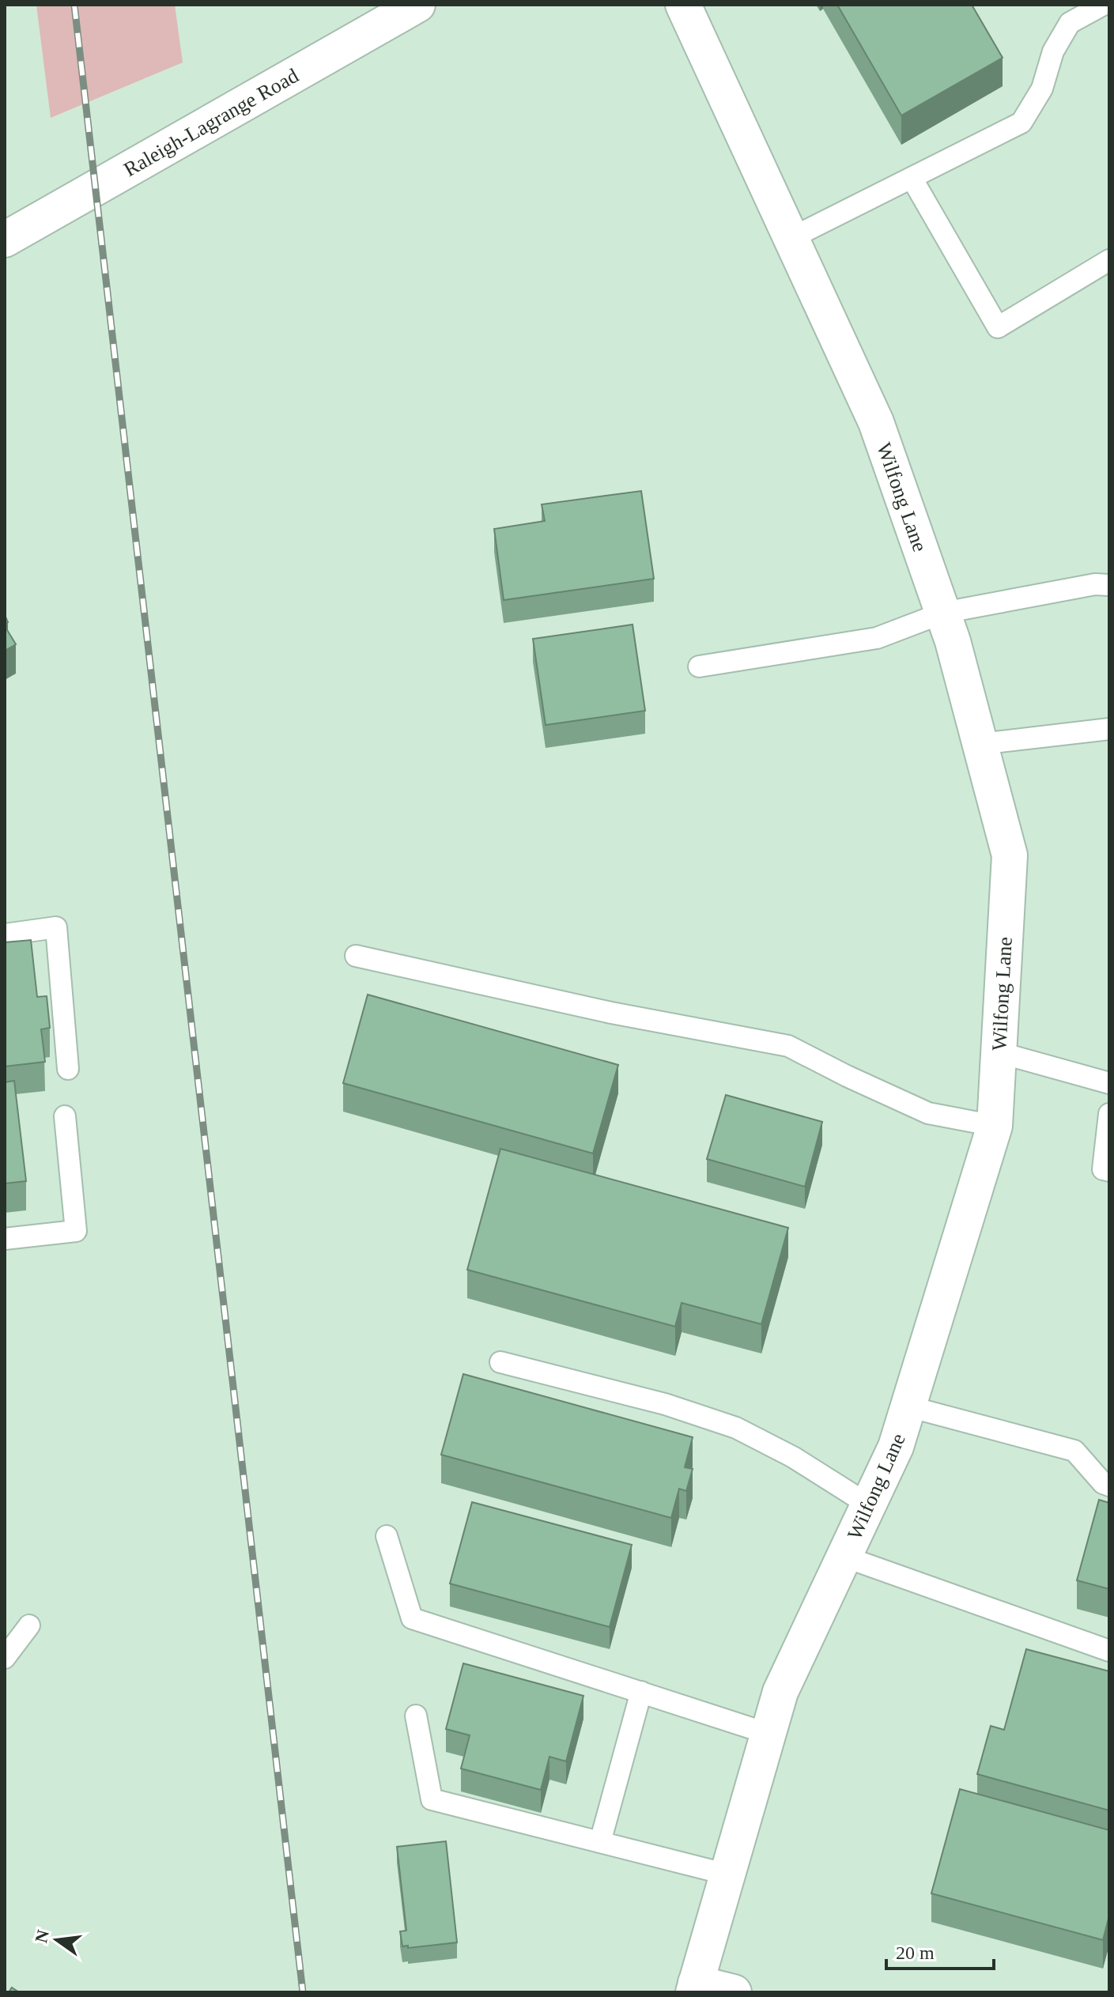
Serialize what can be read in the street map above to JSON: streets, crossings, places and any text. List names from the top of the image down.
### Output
{
  "streets": {
    "street": ["Raleigh-Lagrange Road", "Wilfong Lane"]
  },
  "scale_bar": "20 m",
  "north": "left"
}
